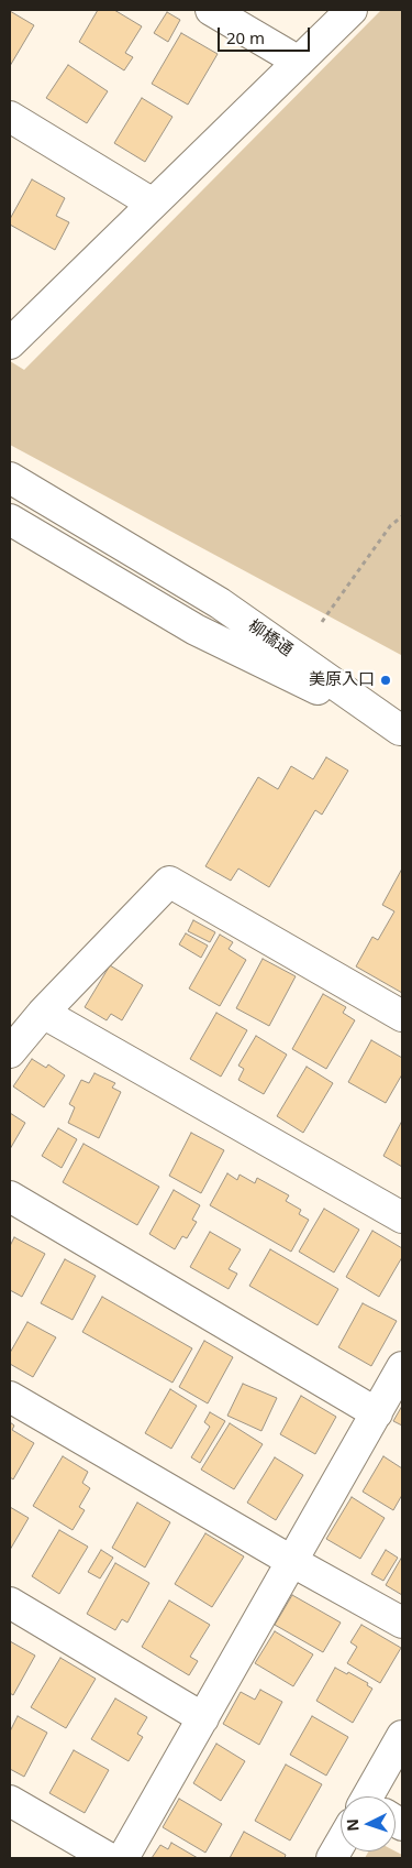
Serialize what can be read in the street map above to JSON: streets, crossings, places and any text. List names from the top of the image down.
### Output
{
  "streets": {
    "street": ["柳橋通"]
  },
  "places": ["美原入口"],
  "scale_bar": "20 m",
  "north": "left"
}
